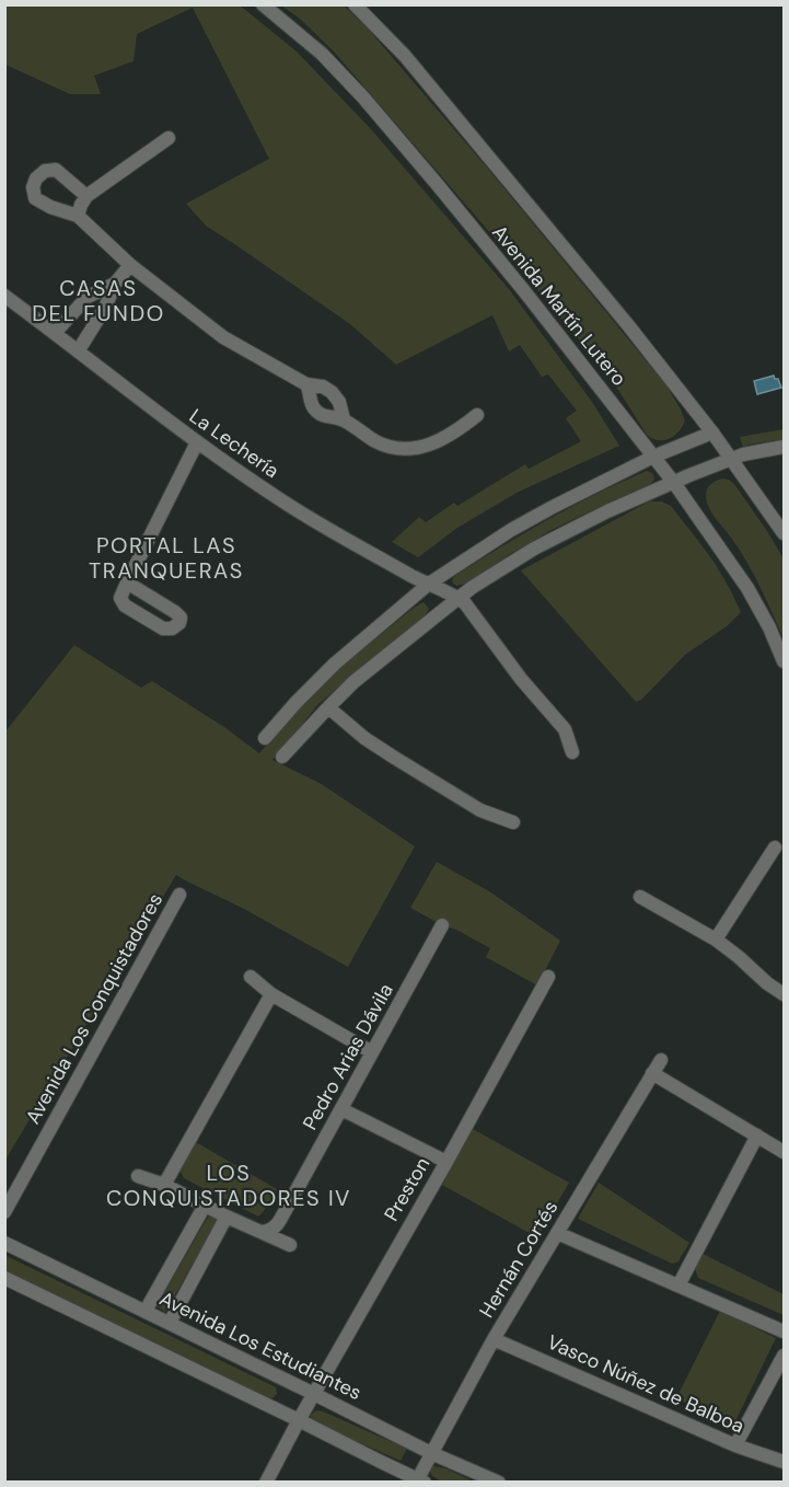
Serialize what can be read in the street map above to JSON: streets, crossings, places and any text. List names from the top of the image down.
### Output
{
  "streets": {
    "street": [
      "Avenida Martín Lutero",
      "La Lechería",
      "Avenida Los Conquistadores",
      "Pedro Arias Dávila",
      "Preston",
      "Hernán Cortés",
      "Avenida Los Estudiantes",
      "Vasco Núñez de Balboa"
    ]
  },
  "crossings": [
    ["Preston", "Avenida Los Estudiantes"],
    ["Hernán Cortés", "Avenida Los Estudiantes"],
    ["Hernán Cortés", "Vasco Núñez de Balboa"]
  ],
  "districts": ["CASAS DEL FUNDO", "PORTAL LAS TRANQUERAS", "LOS CONQUISTADORES IV"]
}
